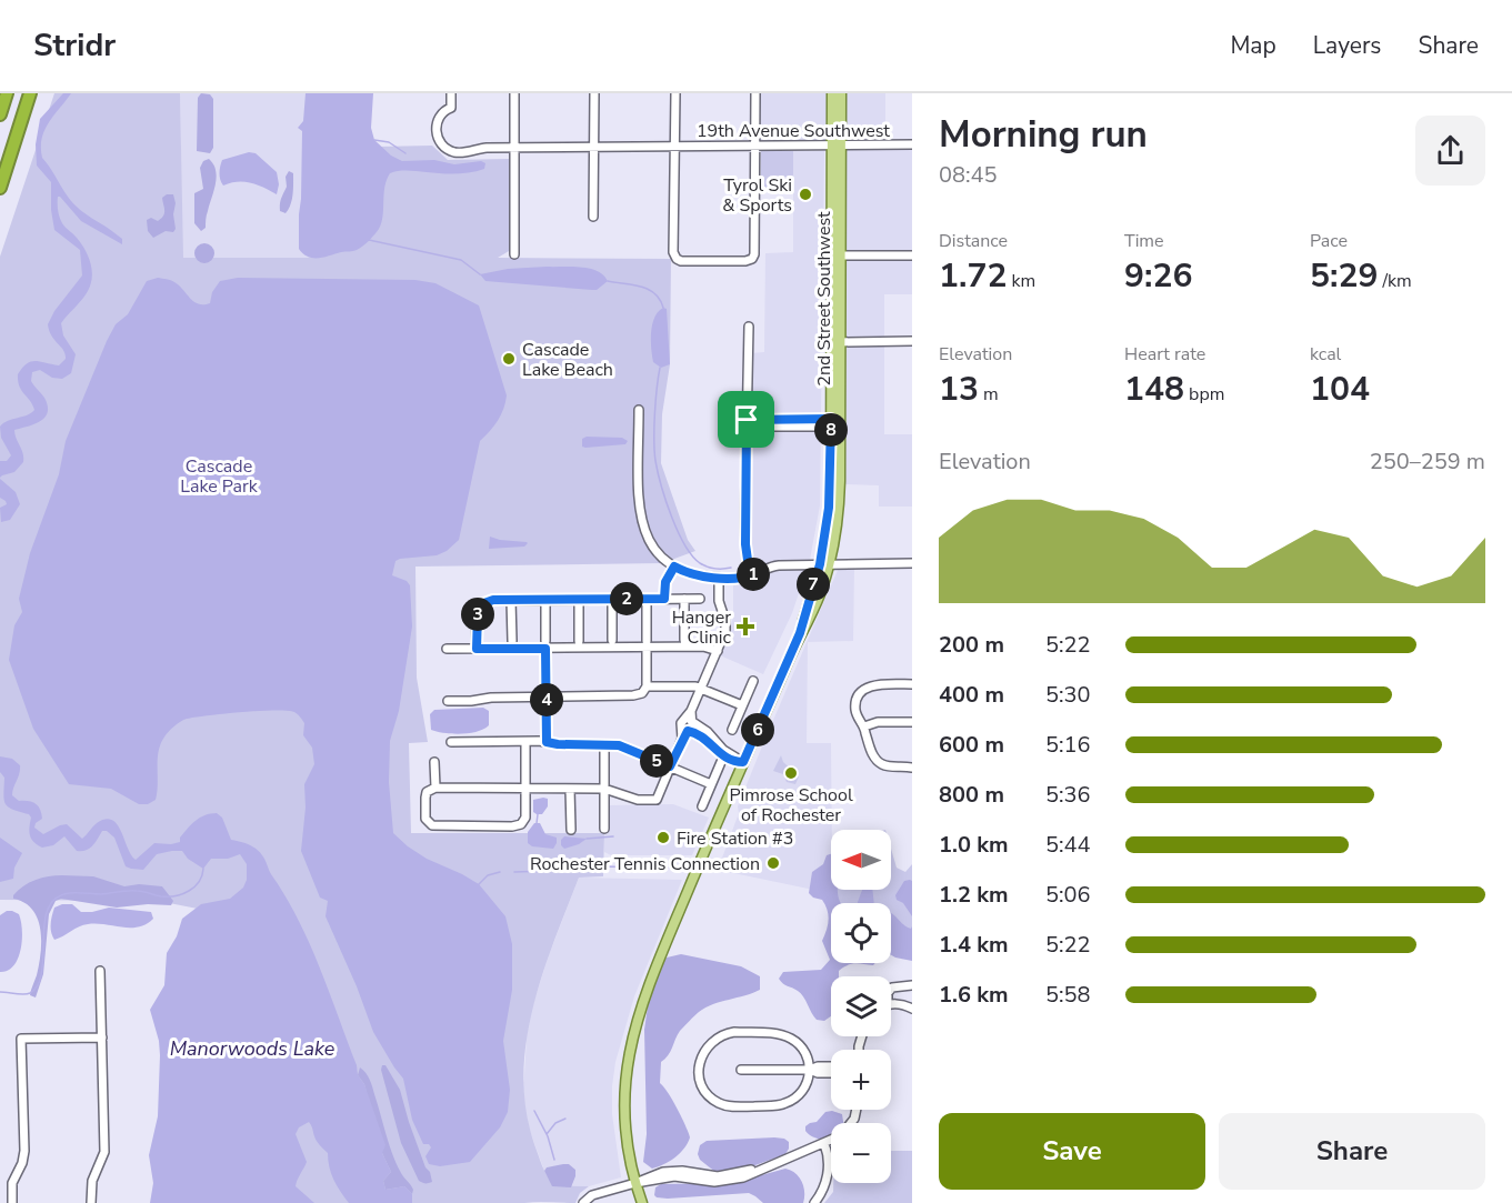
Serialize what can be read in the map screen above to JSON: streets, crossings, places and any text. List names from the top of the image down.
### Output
{
  "streets": {
    "main road": ["2nd Street Southwest"],
    "street": ["19th Avenue Southwest"]
  },
  "crossings": [
    ["19th Avenue Southwest", "2nd Street Southwest"]
  ],
  "water": ["Manorwoods Lake"],
  "parks": ["Cascade Lake Park"],
  "places": {
    "other": [
      "Tyrol Ski & Sports",
      "Cascade Lake Beach",
      "Pimrose School of Rochester",
      "Fire Station #3",
      "Rochester Tennis Connection"
    ],
    "health": ["Hanger Clinic"]
  },
  "north": "left",
  "page": {
    "header": "Stridr",
    "nav": ["Map", "Layers", "Share"],
    "heading": ["Morning run", "08:45"],
    "stats": [
      ["Distance", "1.72 km"],
      ["Time", "9:26"],
      ["Pace", "5:29 /km"],
      ["Elevation", "13 m"],
      ["Heart rate", "148 bpm"],
      ["kcal", "104"]
    ],
    "pins": [
      "8",
      "1",
      "7",
      "2",
      "3",
      "4",
      "6",
      "5"
    ],
    "chart": ["Elevation", "250–259 m"],
    "list": [
      {
        "name": "200 m",
        "note": "5:22"
      },
      {
        "name": "400 m",
        "note": "5:30"
      },
      {
        "name": "600 m",
        "note": "5:16"
      },
      {
        "name": "800 m",
        "note": "5:36"
      },
      {
        "name": "1.0 km",
        "note": "5:44"
      },
      {
        "name": "1.2 km",
        "note": "5:06"
      },
      {
        "name": "1.4 km",
        "note": "5:22"
      },
      {
        "name": "1.6 km",
        "note": "5:58"
      }
    ],
    "map_buttons": ["+", "−"],
    "buttons": ["Save", "Share"]
  }
}
